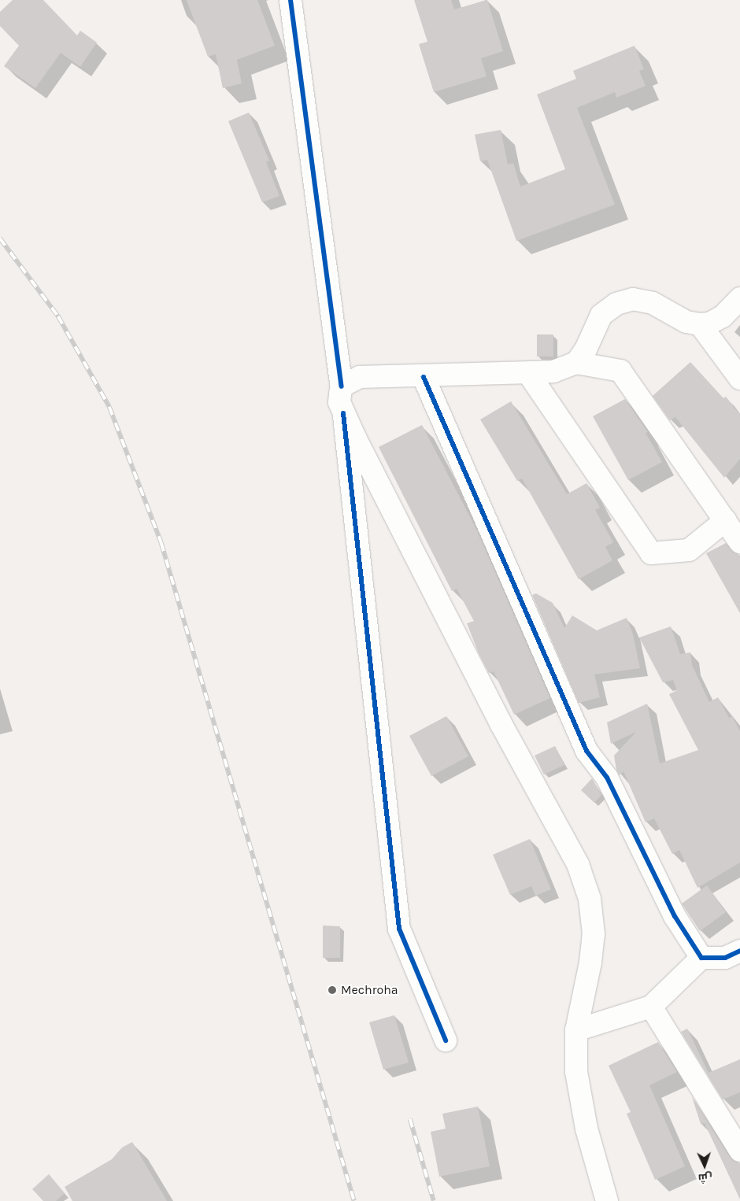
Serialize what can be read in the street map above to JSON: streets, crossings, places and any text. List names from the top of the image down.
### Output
{
  "places": ["Mechroha"],
  "north": "bottom"
}
